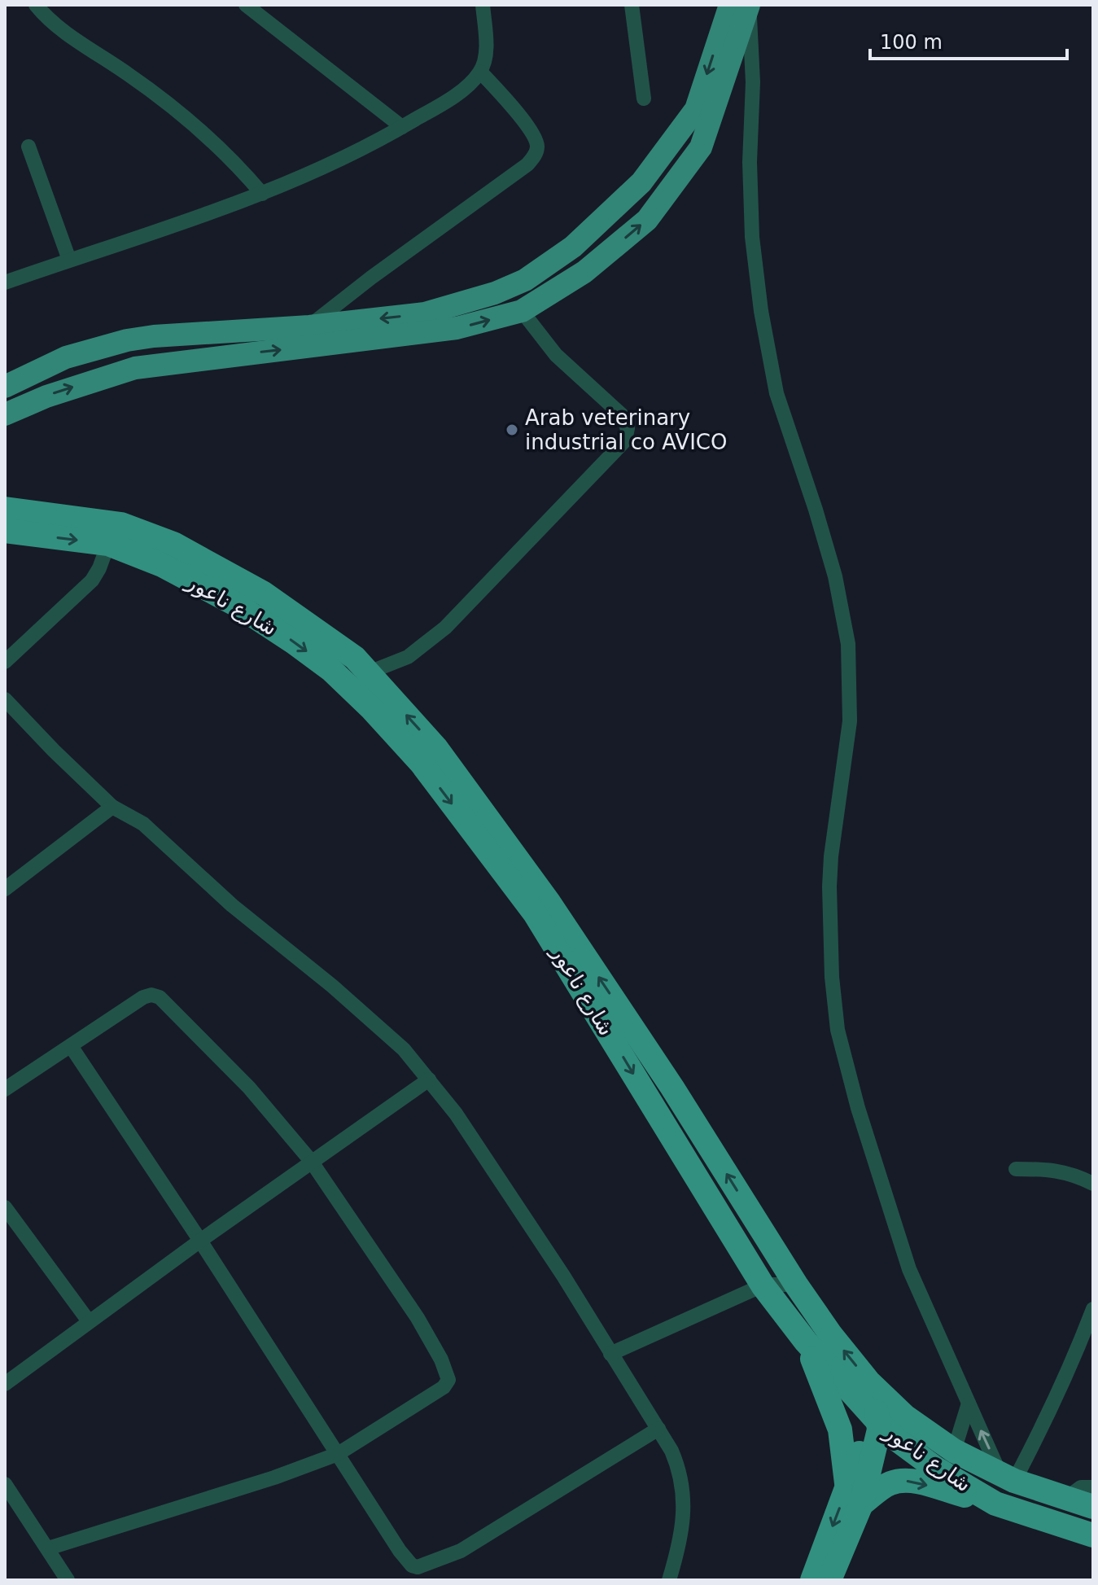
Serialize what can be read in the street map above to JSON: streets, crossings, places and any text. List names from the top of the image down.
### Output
{
  "streets": {
    "highway": ["شارع ناعور"]
  },
  "places": ["Arab veterinary industrial co AVICO"],
  "scale_bar": "100 m"
}
